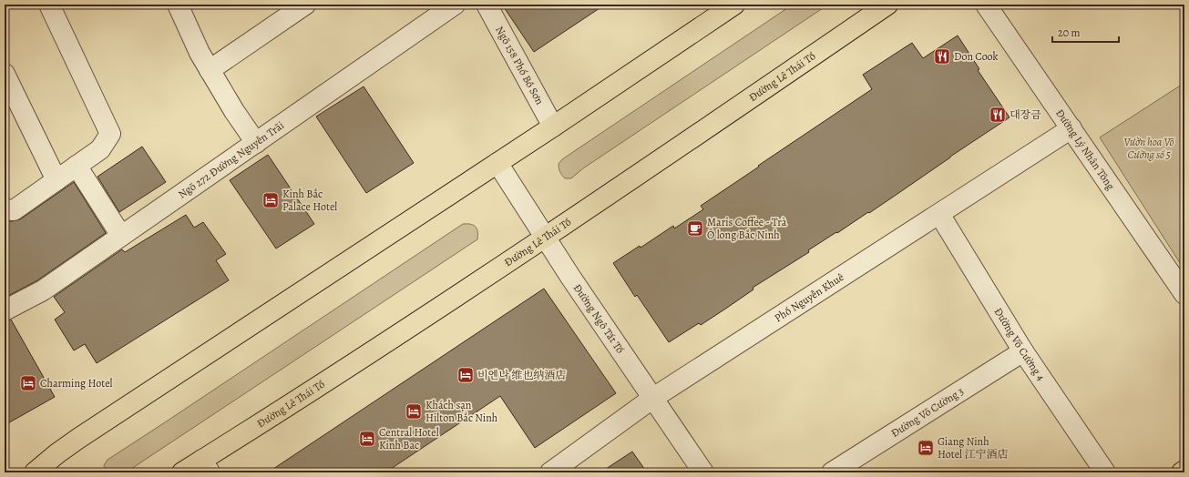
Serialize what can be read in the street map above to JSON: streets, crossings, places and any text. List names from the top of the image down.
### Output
{
  "streets": {
    "main road": ["Đường Lê Thái Tổ"],
    "street": [
      "Ngõ 158 Phố Bồ Sơn",
      "Đường Lý Nhân Tông",
      "Ngõ 272 Đường Nguyễn Trãi",
      "Phố Nguyễn Khuê",
      "Đường Ngô Tất Tố",
      "Đường Võ Cường 4",
      "Đường Võ Cường 3"
    ]
  },
  "crossings": [
    ["Đường Lê Thái Tổ", "Đường Ngô Tất Tố"],
    ["Đường Lý Nhân Tông", "Phố Nguyễn Khuê"],
    ["Phố Nguyễn Khuê", "Đường Ngô Tất Tố"],
    ["Phố Nguyễn Khuê", "Đường Võ Cường 4"],
    ["Đường Võ Cường 4", "Đường Võ Cường 3"]
  ],
  "parks": ["Vườn hoa Võ Cường số 5"],
  "places": {
    "restaurant": ["Don Cook", "대장금"],
    "hotel": [
      "Kinh Bắc Palace Hotel",
      "비엔나 维也纳酒店",
      "Charming Hotel",
      "Khách sạn Hilton Bắc Ninh",
      "Central Hotel Kinh Bac",
      "Giang Ninh Hotel 江宁酒店"
    ],
    "cafe": ["Maris Coffee - Trà Ô long Bắc Ninh"]
  },
  "scale_bar": "20 m"
}
